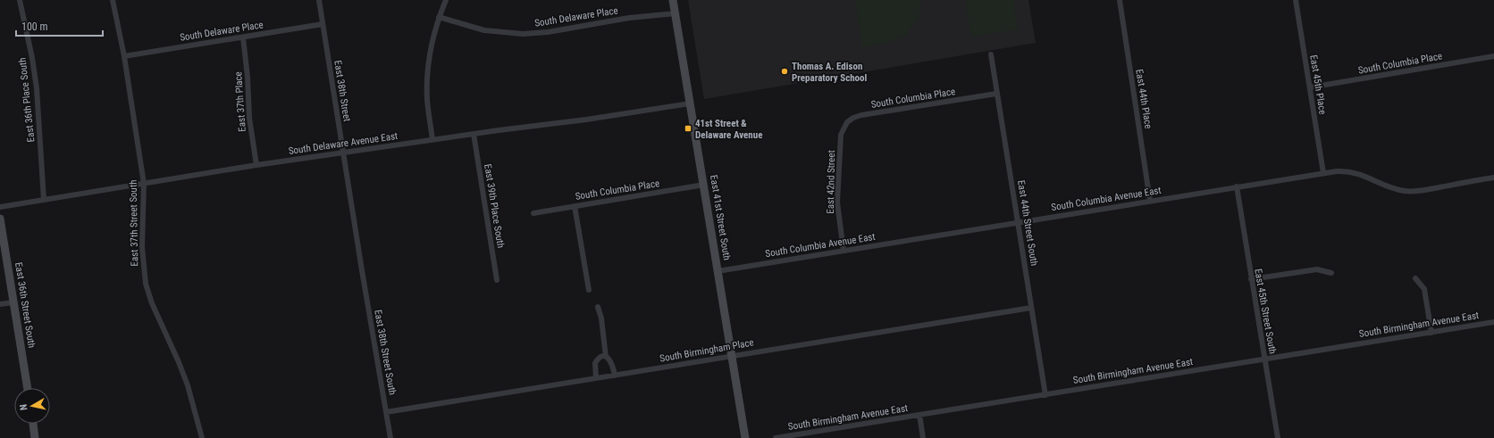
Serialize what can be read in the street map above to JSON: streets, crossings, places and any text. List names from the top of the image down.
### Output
{
  "streets": {
    "main road": ["East 41st Street South", "East 36th Street South"],
    "street": [
      "South Delaware Place",
      "South Columbia Place",
      "East 45th Place",
      "East 38th Street",
      "East 44th Place",
      "East 36th Place South",
      "East 37th Place",
      "South Delaware Avenue East",
      "East 42nd Street",
      "South Columbia Avenue East",
      "East 39th Place South",
      "East 37th Street South",
      "East 44th Street South",
      "East 45th Street South",
      "South Birmingham Avenue East",
      "South Birmingham Place",
      "East 38th Street South"
    ]
  },
  "crossings": [
    ["South Delaware Place", "East 38th Street"],
    ["South Delaware Place", "East 37th Place"],
    ["South Delaware Place", "East 41st Street South"],
    ["South Delaware Place", "East 37th Street South"],
    ["South Columbia Place", "East 45th Place"],
    ["South Columbia Place", "East 42nd Street"],
    ["South Columbia Place", "East 41st Street South"],
    ["South Columbia Place", "East 44th Street South"],
    ["East 45th Place", "South Columbia Avenue East"],
    ["East 38th Street", "South Delaware Avenue East"],
    ["East 38th Street", "East 38th Street South"],
    ["East 44th Place", "South Columbia Avenue East"],
    ["East 36th Place South", "South Delaware Avenue East"],
    ["East 37th Place", "South Delaware Avenue East"],
    ["South Delaware Avenue East", "East 39th Place South"],
    ["South Delaware Avenue East", "East 41st Street South"],
    ["South Delaware Avenue East", "East 37th Street South"],
    ["East 42nd Street", "South Columbia Avenue East"],
    ["South Columbia Avenue East", "East 41st Street South"],
    ["South Columbia Avenue East", "East 44th Street South"],
    ["South Columbia Avenue East", "East 45th Street South"],
    ["East 41st Street South", "South Birmingham Place"],
    ["East 44th Street South", "South Birmingham Avenue East"],
    ["East 44th Street South", "South Birmingham Place"],
    ["East 45th Street South", "South Birmingham Avenue East"],
    ["South Birmingham Place", "East 38th Street South"]
  ],
  "places": {
    "other": ["Thomas A. Edison Preparatory School"],
    "transit": ["41st Street & Delaware Avenue"]
  },
  "scale_bar": "100 m",
  "north": "left"
}
